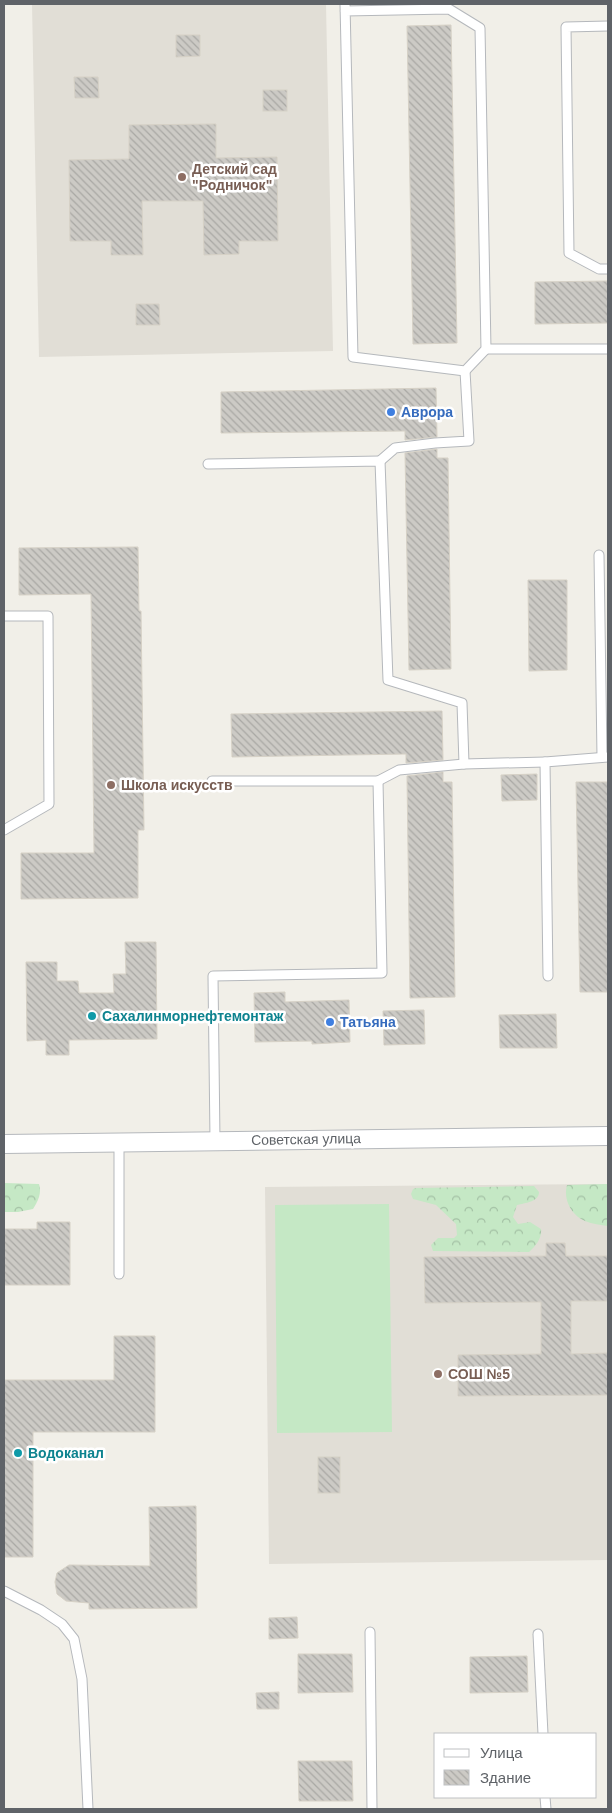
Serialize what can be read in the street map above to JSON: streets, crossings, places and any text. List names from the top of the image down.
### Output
{
  "streets": {
    "street": ["Советская улица"]
  },
  "places": [
    "Детский сад \"Родничок\"",
    "Аврора",
    "Школа искусств",
    "Сахалинморнефтемонтаж",
    "Татьяна",
    "СОШ №5",
    "Водоканал"
  ],
  "legend": ["Улица", "Здание"]
}
